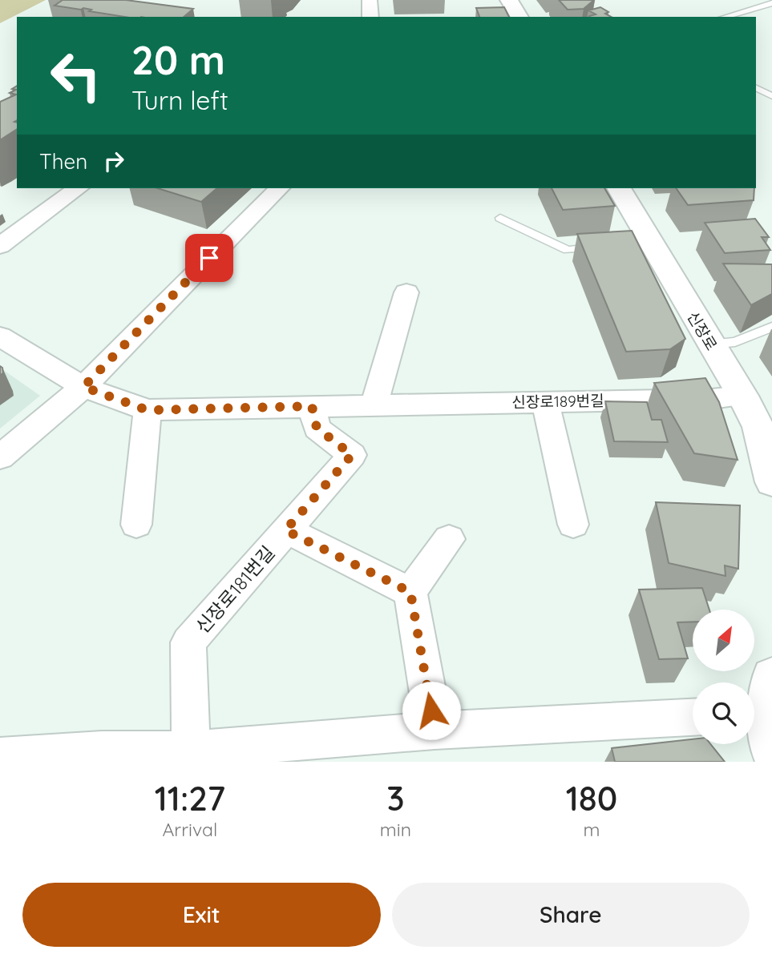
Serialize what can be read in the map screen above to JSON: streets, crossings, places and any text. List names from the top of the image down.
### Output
{
  "streets": {
    "street": ["신장로", "신장로189번길", "신장로181번길"]
  },
  "crossings": [
    ["신장로", "신장로189번길"],
    ["신장로189번길", "신장로181번길"]
  ],
  "north": "top right",
  "page": {
    "turn": ["20 m", "Turn left"],
    "then": "Then",
    "eta": [
      "11:27",
      "Arrival",
      "3",
      "min",
      "180",
      "m"
    ],
    "buttons": ["Exit", "Share"]
  }
}
